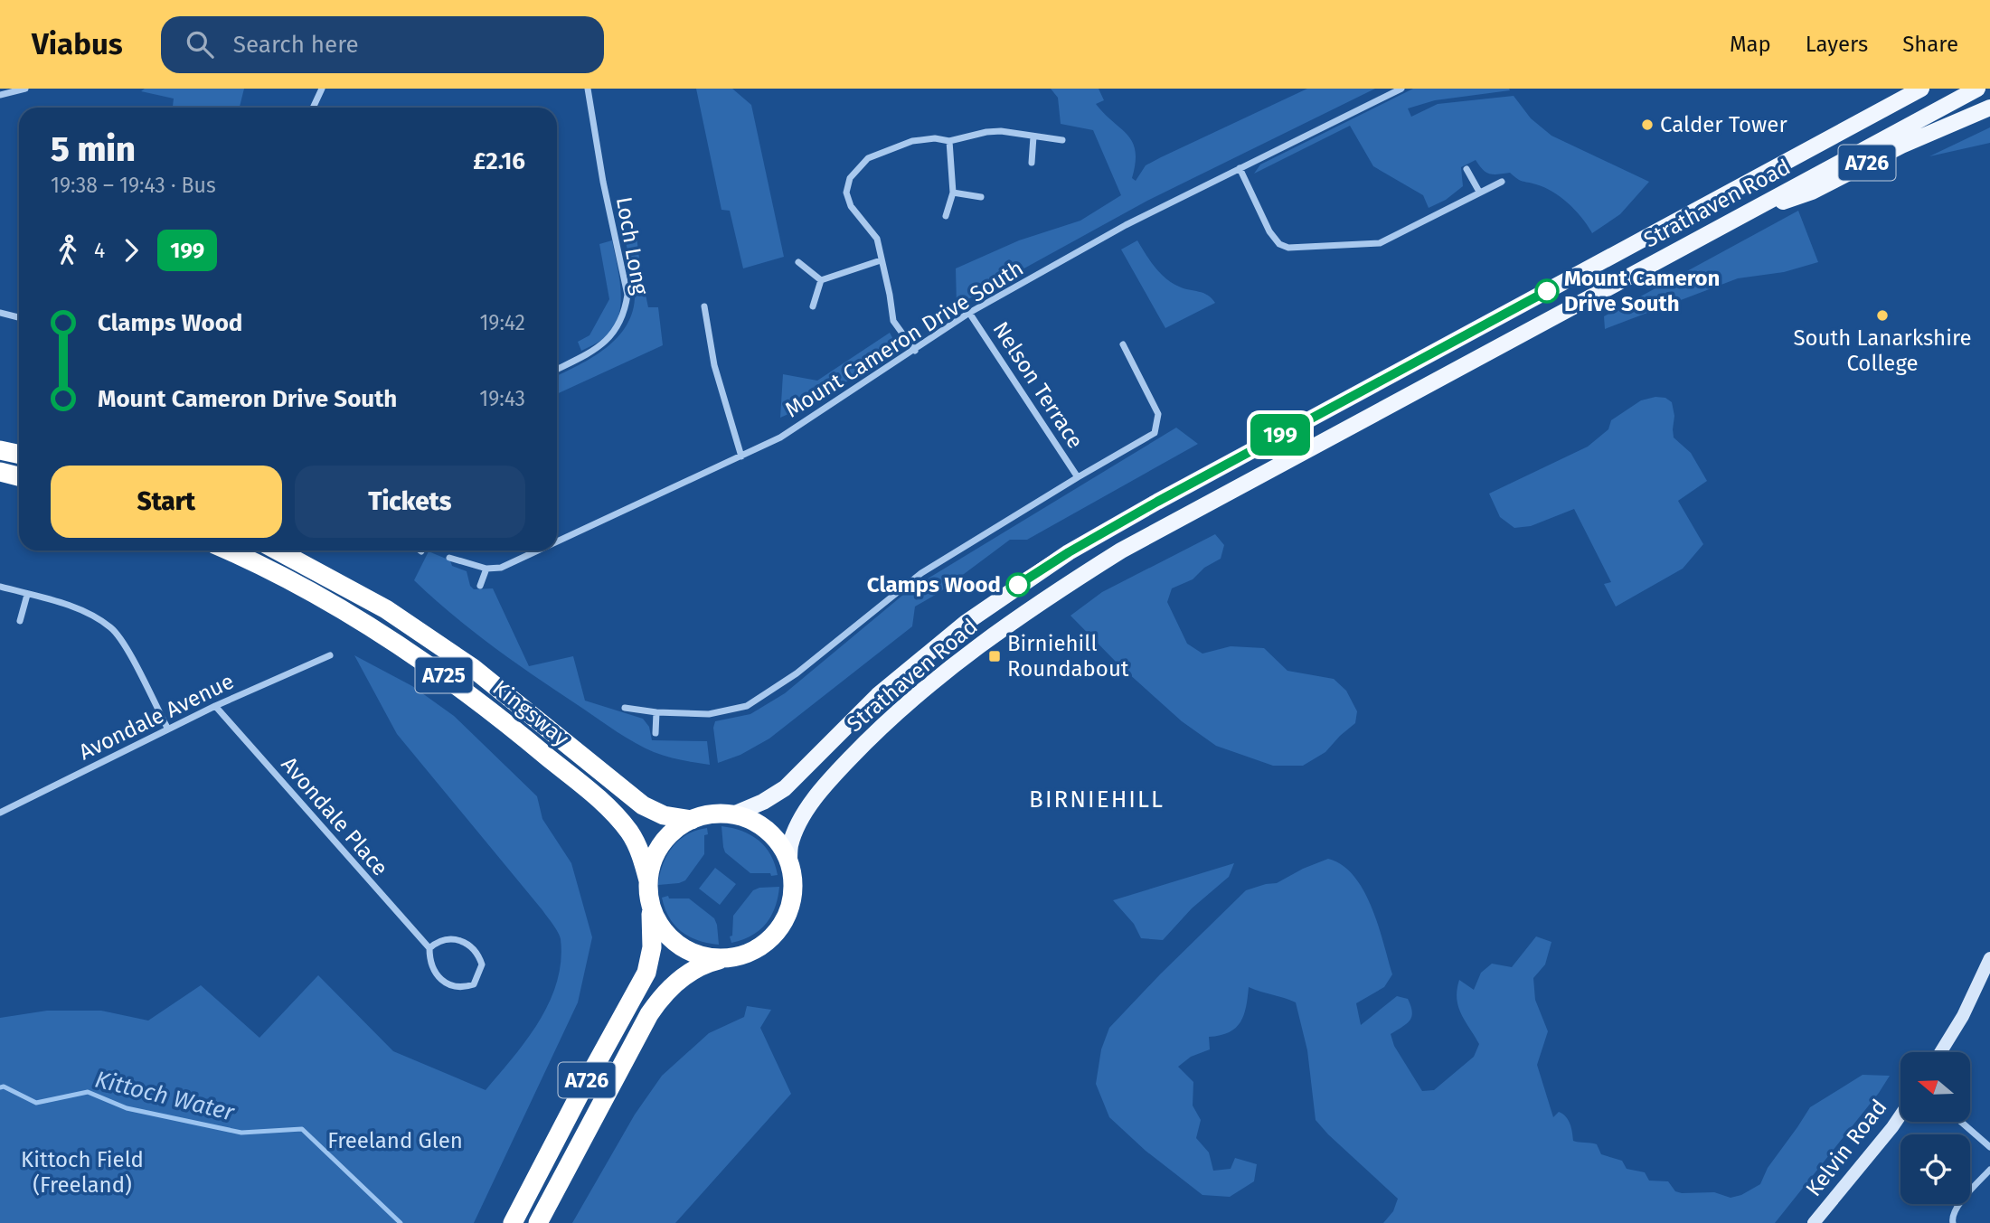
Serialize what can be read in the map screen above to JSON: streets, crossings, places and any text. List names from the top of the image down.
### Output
{
  "streets": {
    "highway": ["A726", "A725", "Kingsway"],
    "main road": ["Strathaven Road"],
    "street": [
      "Loch Long",
      "Mount Cameron Drive South",
      "Nelson Terrace",
      "Avondale Avenue",
      "Avondale Place",
      "Kelvin Road"
    ]
  },
  "crossings": [
    ["A726", "Strathaven Road"],
    ["A726", "Kingsway"],
    ["Strathaven Road", "Kingsway"],
    ["Mount Cameron Drive South", "Nelson Terrace"],
    ["Avondale Avenue", "Avondale Place"]
  ],
  "districts": ["BIRNIEHILL"],
  "water": ["Kittoch Water"],
  "parks": ["Freeland Glen", "Kittoch Field (Freeland)"],
  "places": {
    "other": [
      "Calder Tower",
      "Mount Cameron Drive South",
      "South Lanarkshire College",
      "Clamps Wood"
    ],
    "transit": ["Birniehill Roundabout"]
  },
  "lines": ["bus line 199"],
  "north": "left",
  "page": {
    "header": "Viabus",
    "search": "Search here",
    "nav": ["Map", "Layers", "Share"],
    "on_map": "199",
    "heading": ["5 min", "19:38 – 19:43 · Bus", "£2.16"],
    "legs": ["4", "199"],
    "list": [
      {
        "name": "Clamps Wood",
        "value": "19:42"
      },
      {
        "name": "Mount Cameron Drive South",
        "value": "19:43"
      }
    ],
    "buttons": ["Start", "Tickets"]
  }
}
